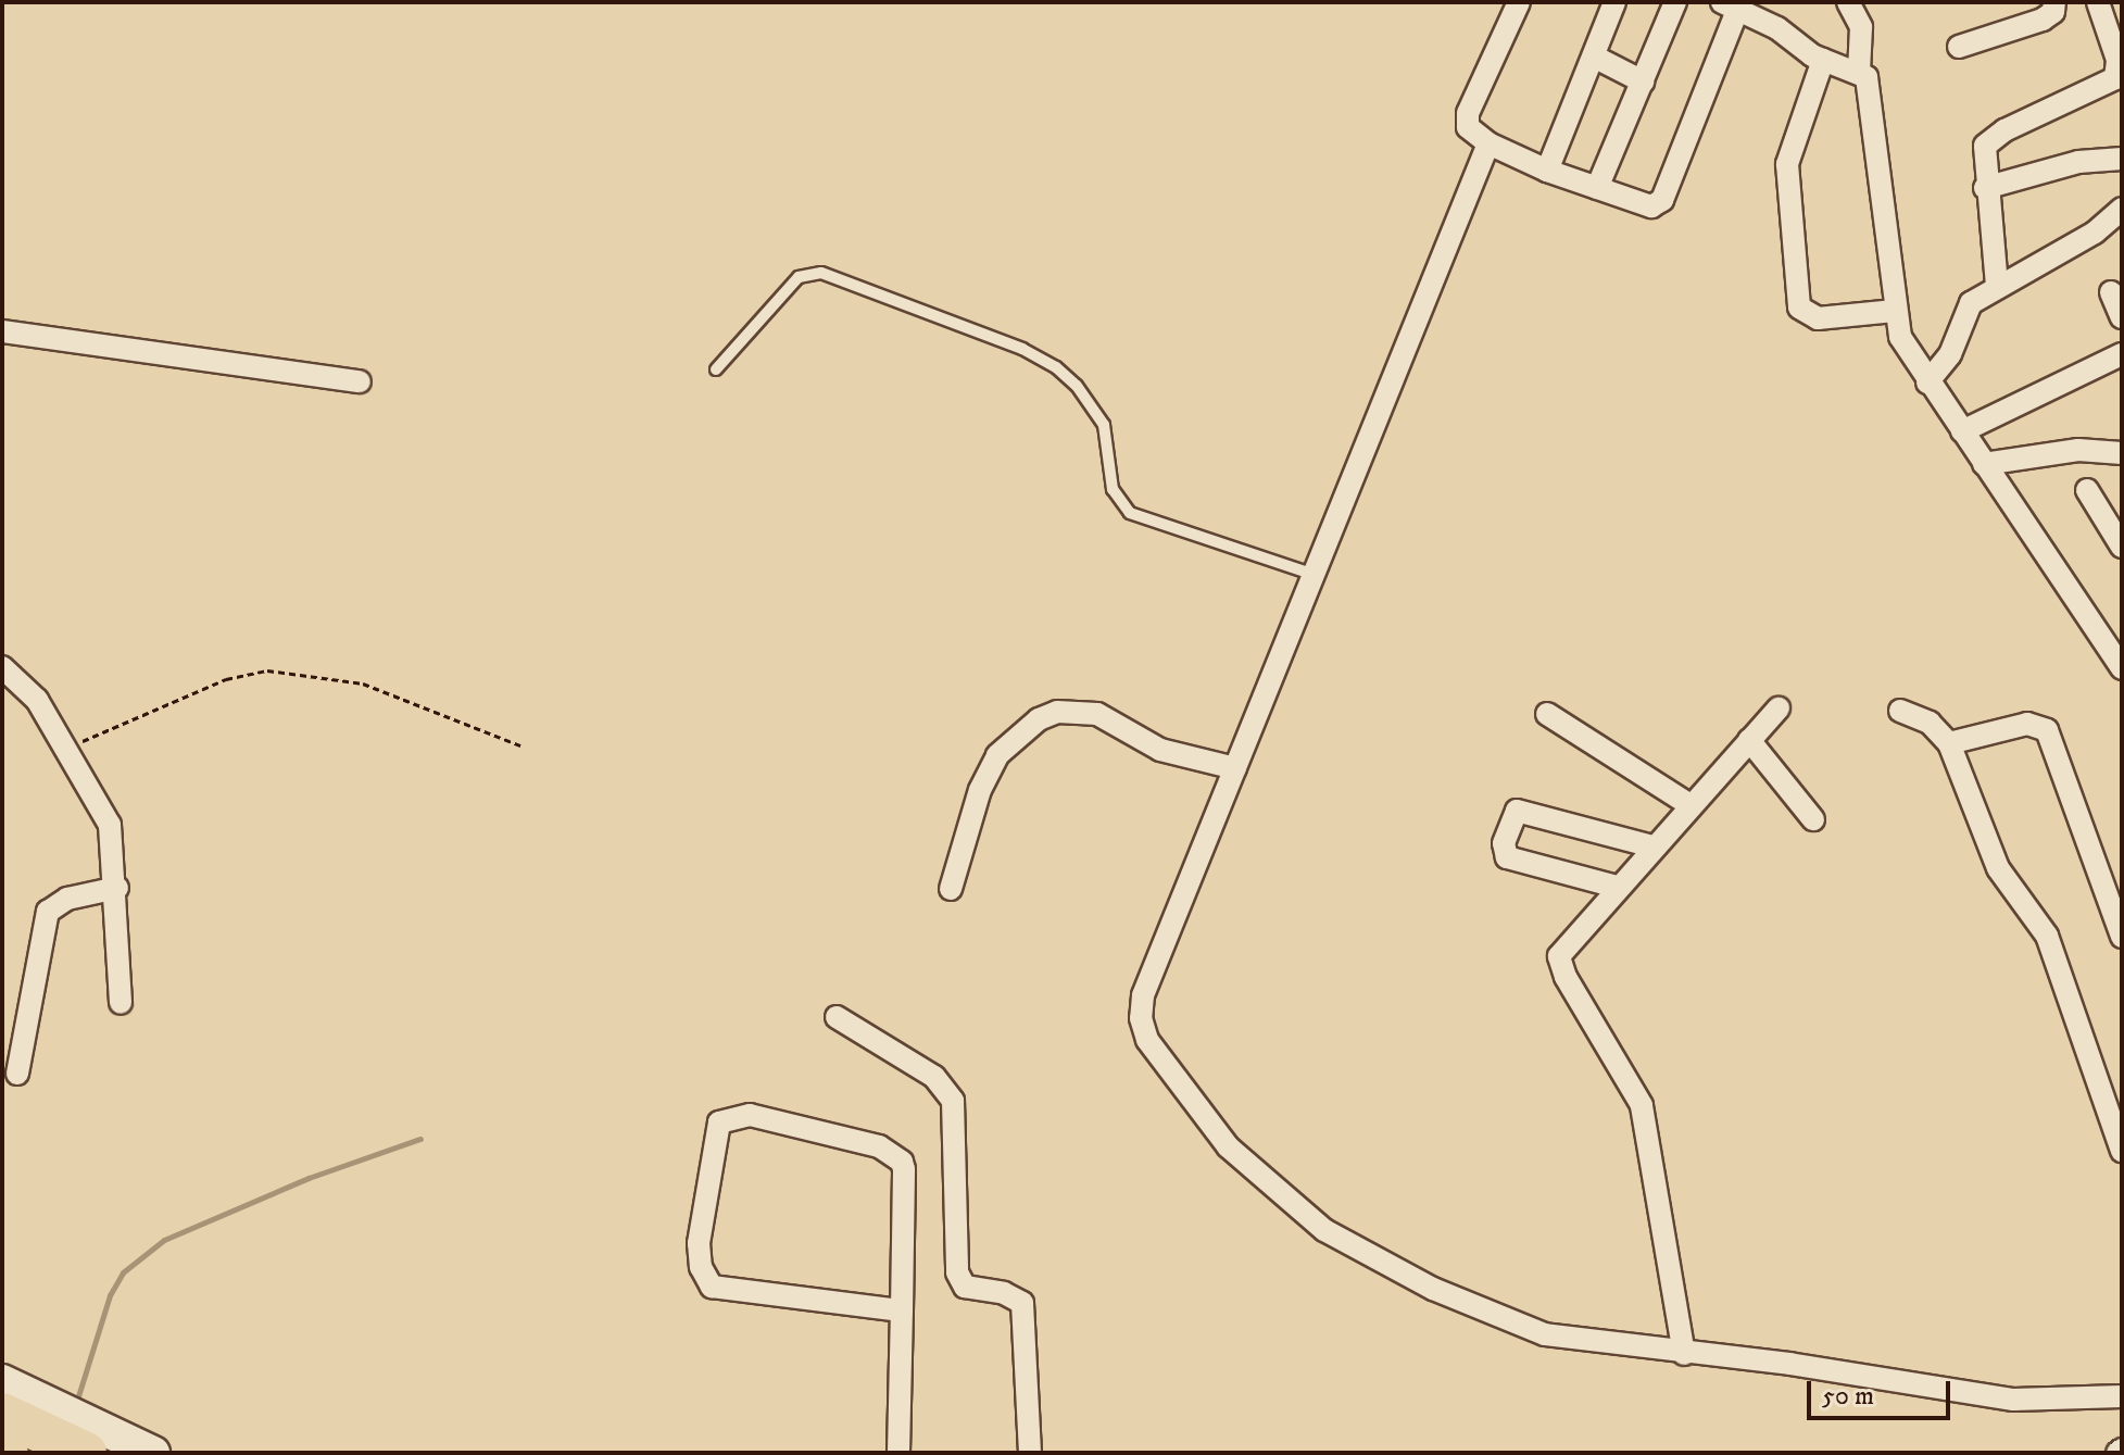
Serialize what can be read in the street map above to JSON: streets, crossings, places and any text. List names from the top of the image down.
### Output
{
  "scale_bar": "50 m"
}
